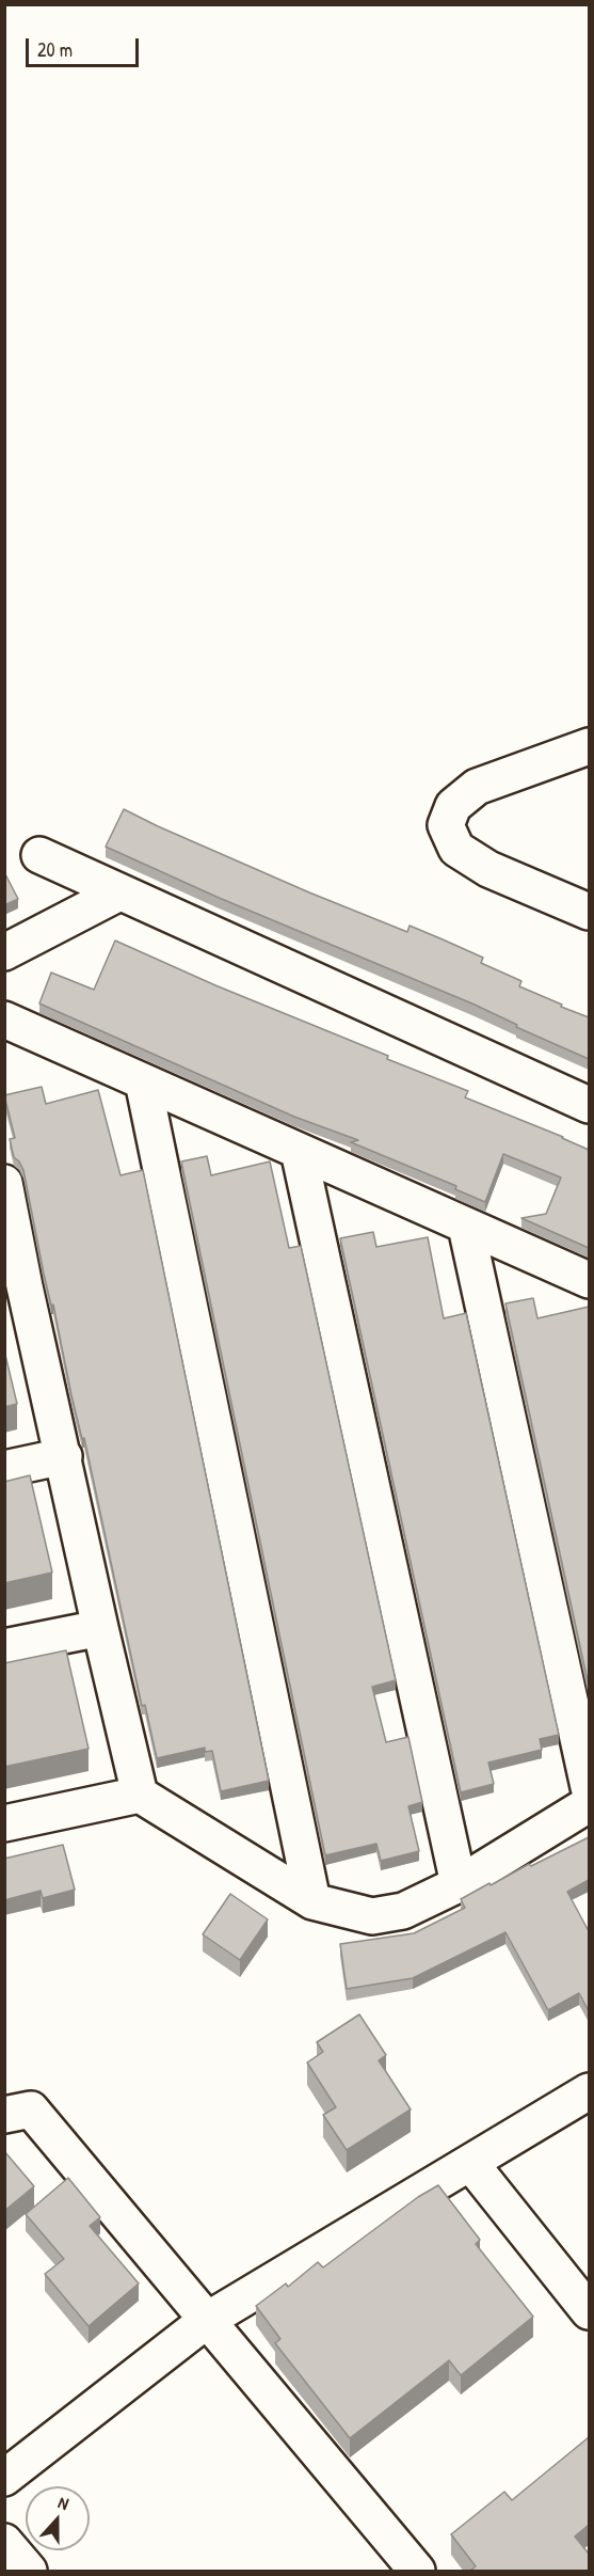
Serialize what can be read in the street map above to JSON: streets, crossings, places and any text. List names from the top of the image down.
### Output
{
  "scale_bar": "20 m",
  "north": "top"
}
